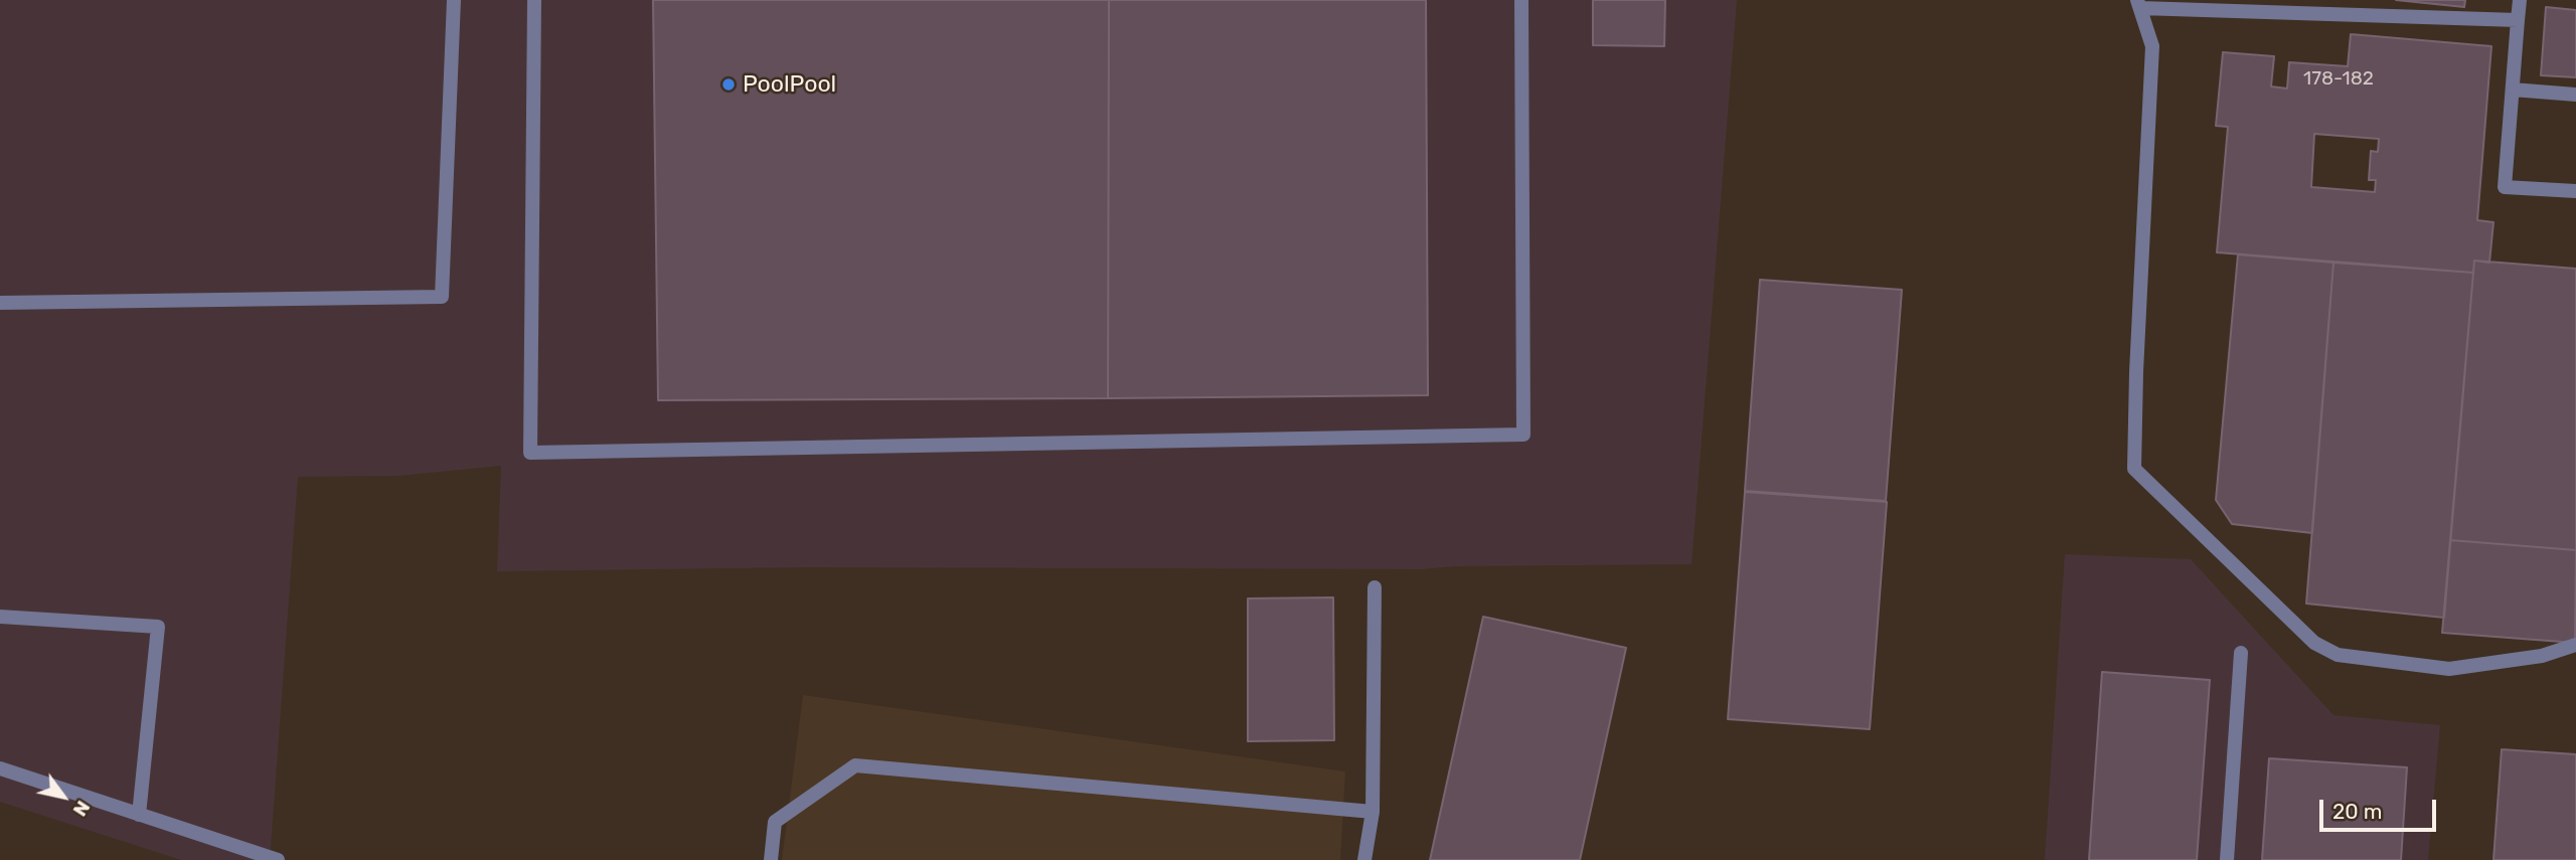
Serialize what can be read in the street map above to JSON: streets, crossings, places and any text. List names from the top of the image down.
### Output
{
  "places": ["PoolPool"],
  "house_numbers": ["178-182"],
  "scale_bar": "20 m",
  "north": "bottom right"
}
